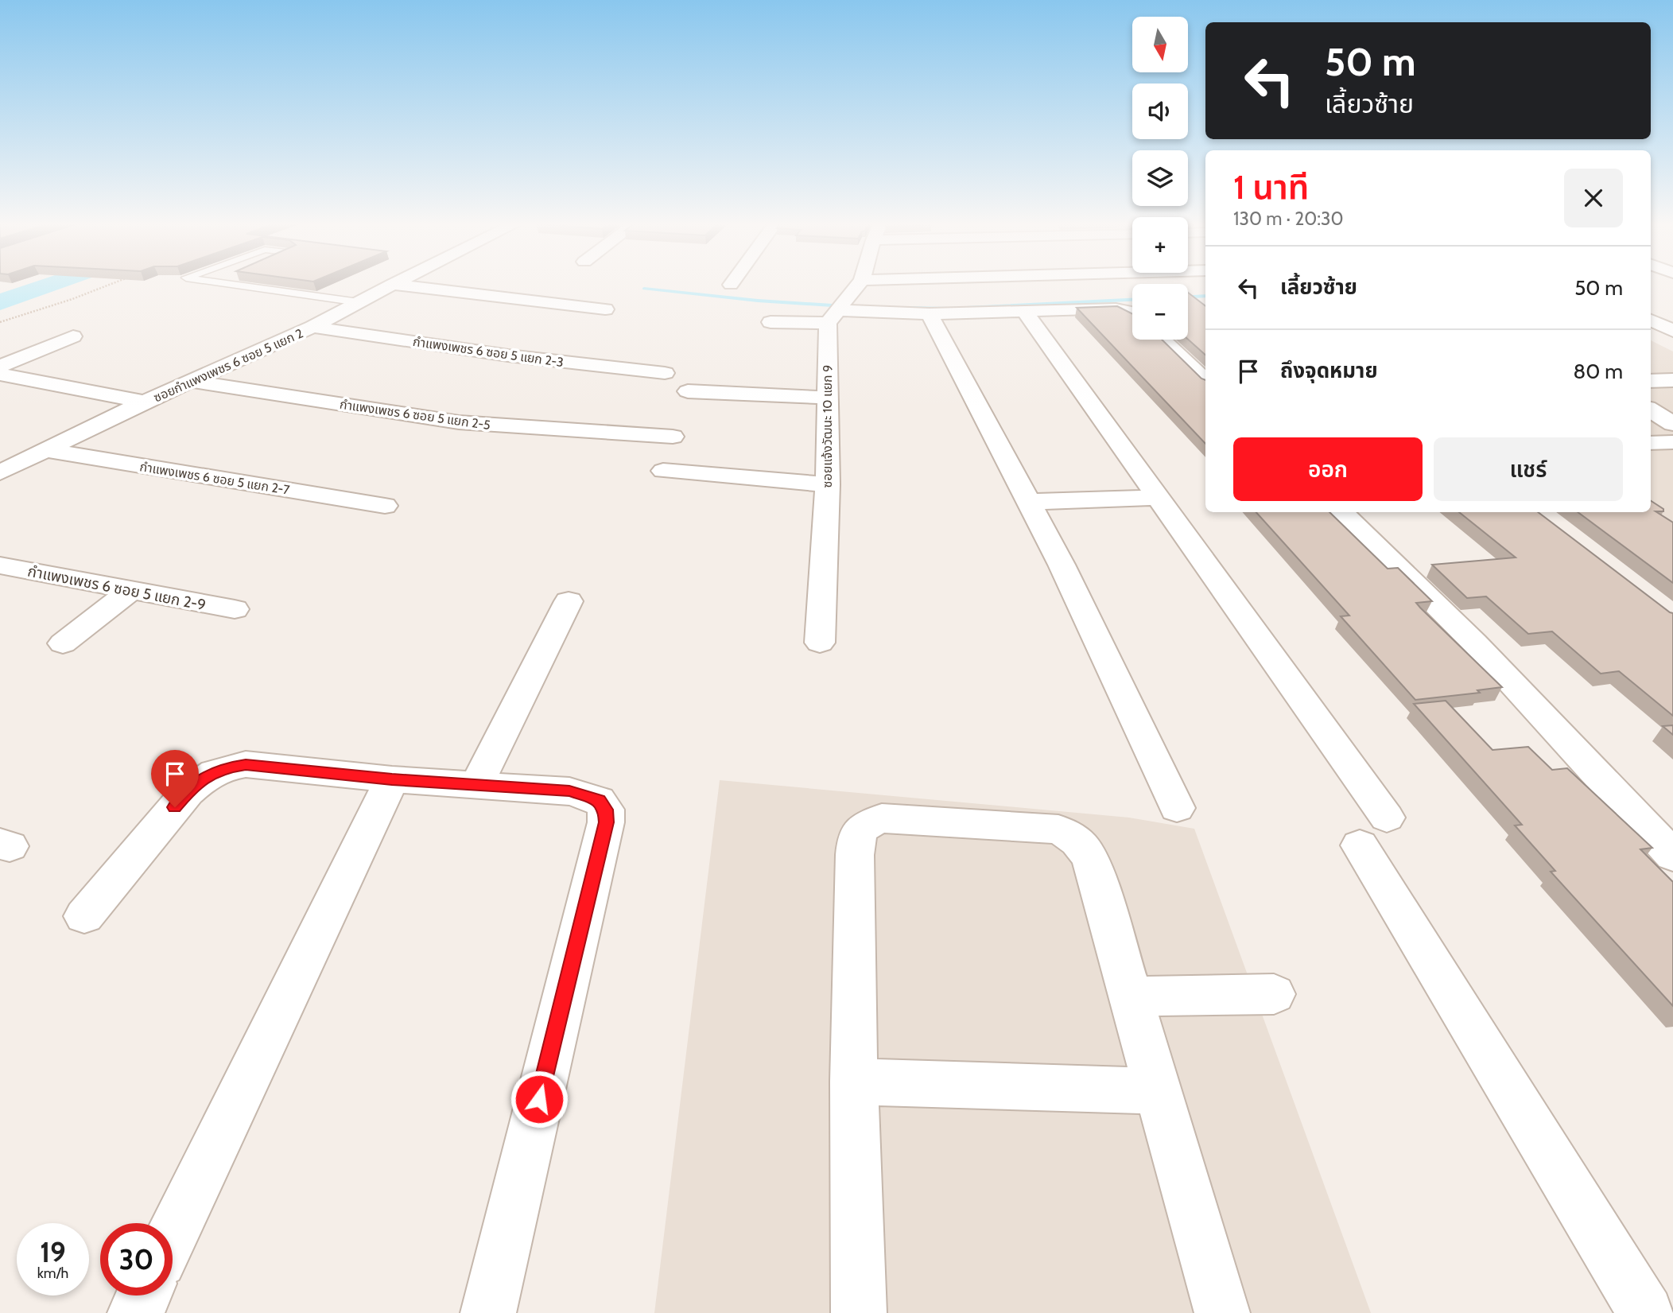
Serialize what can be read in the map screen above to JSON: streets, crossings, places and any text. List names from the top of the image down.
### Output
{
  "streets": {
    "street": [
      "กำแพงเพชร 6 ซอย 5 แยก 2-3",
      "ซอยกำแพงเพชร 6 ซอย 5 แยก 2",
      "กำแพงเพชร 6 ซอย 5 แยก 2-5",
      "ซอยแจ้งวัฒนะ 10 แยก 9",
      "กำแพงเพชร 6 ซอย 5 แยก 2-7",
      "กำแพงเพชร 6 ซอย 5 แยก 2-9"
    ]
  },
  "crossings": [
    ["กำแพงเพชร 6 ซอย 5 แยก 2-3", "ซอยกำแพงเพชร 6 ซอย 5 แยก 2"],
    ["ซอยกำแพงเพชร 6 ซอย 5 แยก 2", "กำแพงเพชร 6 ซอย 5 แยก 2-5"],
    ["ซอยกำแพงเพชร 6 ซอย 5 แยก 2", "กำแพงเพชร 6 ซอย 5 แยก 2-7"]
  ],
  "north": "bottom",
  "page": {
    "map_buttons": ["+", "−"],
    "turn": ["50 m", "เลี้ยวซ้าย"],
    "heading": ["1 นาที", "130 m · 20:30"],
    "list": [
      {
        "name": "เลี้ยวซ้าย",
        "value": "50 m"
      },
      {
        "name": "ถึงจุดหมาย",
        "value": "80 m"
      }
    ],
    "buttons": ["ออก", "แชร์"],
    "speed": "19 km/h",
    "limit": "30"
  }
}
